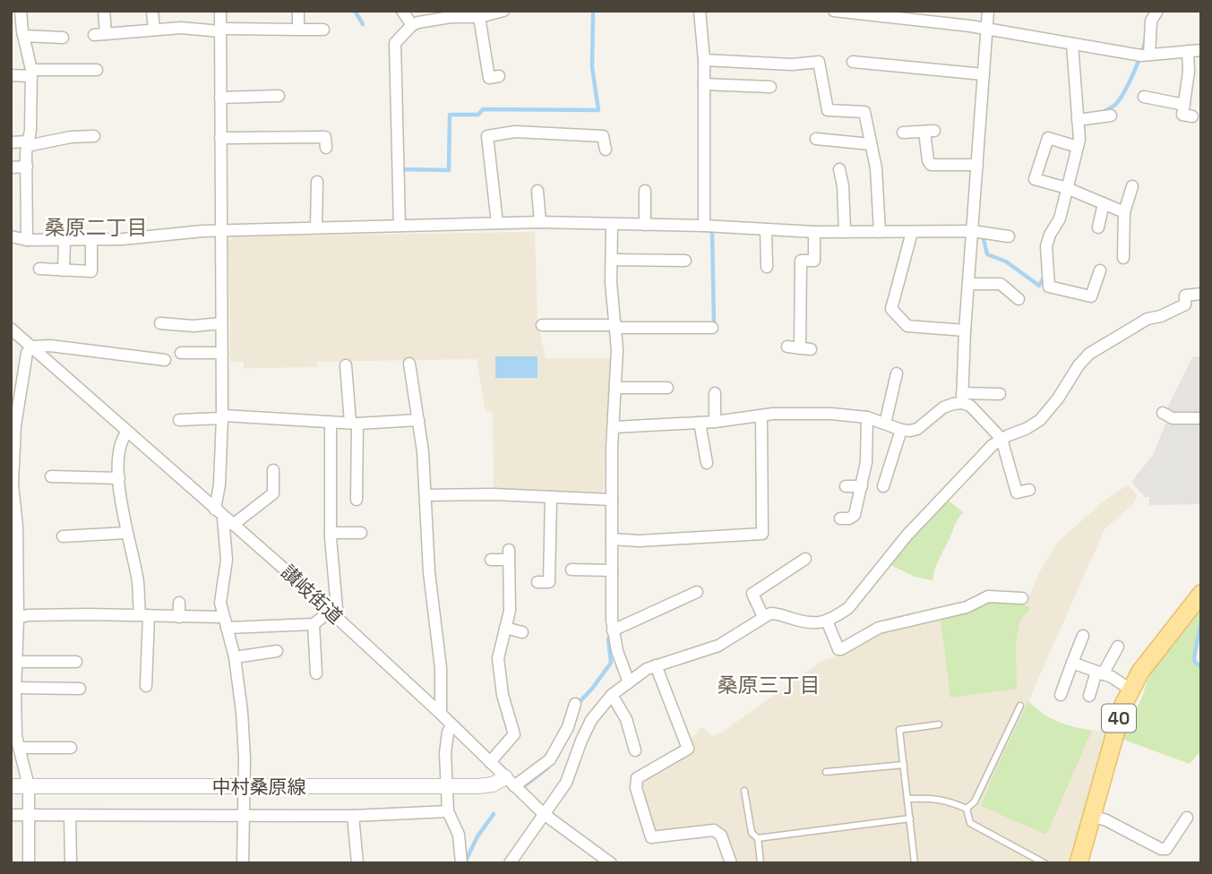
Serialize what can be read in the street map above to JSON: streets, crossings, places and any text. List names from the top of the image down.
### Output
{
  "streets": {
    "main road": ["40"],
    "street": ["讃岐街道", "中村桑原線"]
  },
  "crossings": [
    ["讃岐街道", "中村桑原線"]
  ],
  "districts": ["桑原二丁目", "桑原三丁目"]
}
